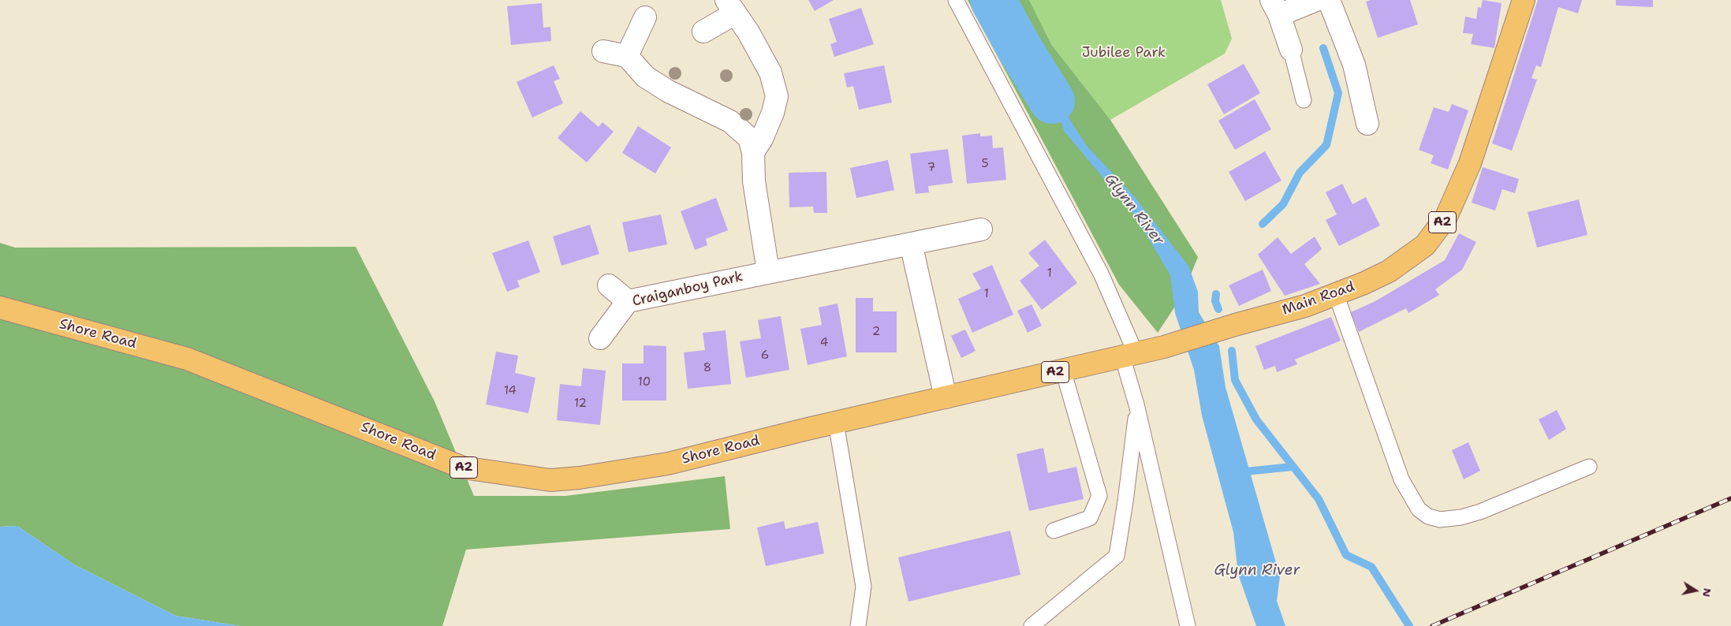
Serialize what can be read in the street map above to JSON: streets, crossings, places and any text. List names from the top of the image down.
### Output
{
  "streets": {
    "main road": ["A2", "Main Road", "Shore Road"],
    "street": ["Craiganboy Park"]
  },
  "crossings": [
    ["Main Road", "Shore Road"]
  ],
  "water": ["Glynn River"],
  "parks": ["Jubilee Park"],
  "house_numbers": [
    "5",
    "7",
    "1",
    "1",
    "2",
    "4",
    "6",
    "8",
    "10",
    "14",
    "12"
  ],
  "north": "right"
}
